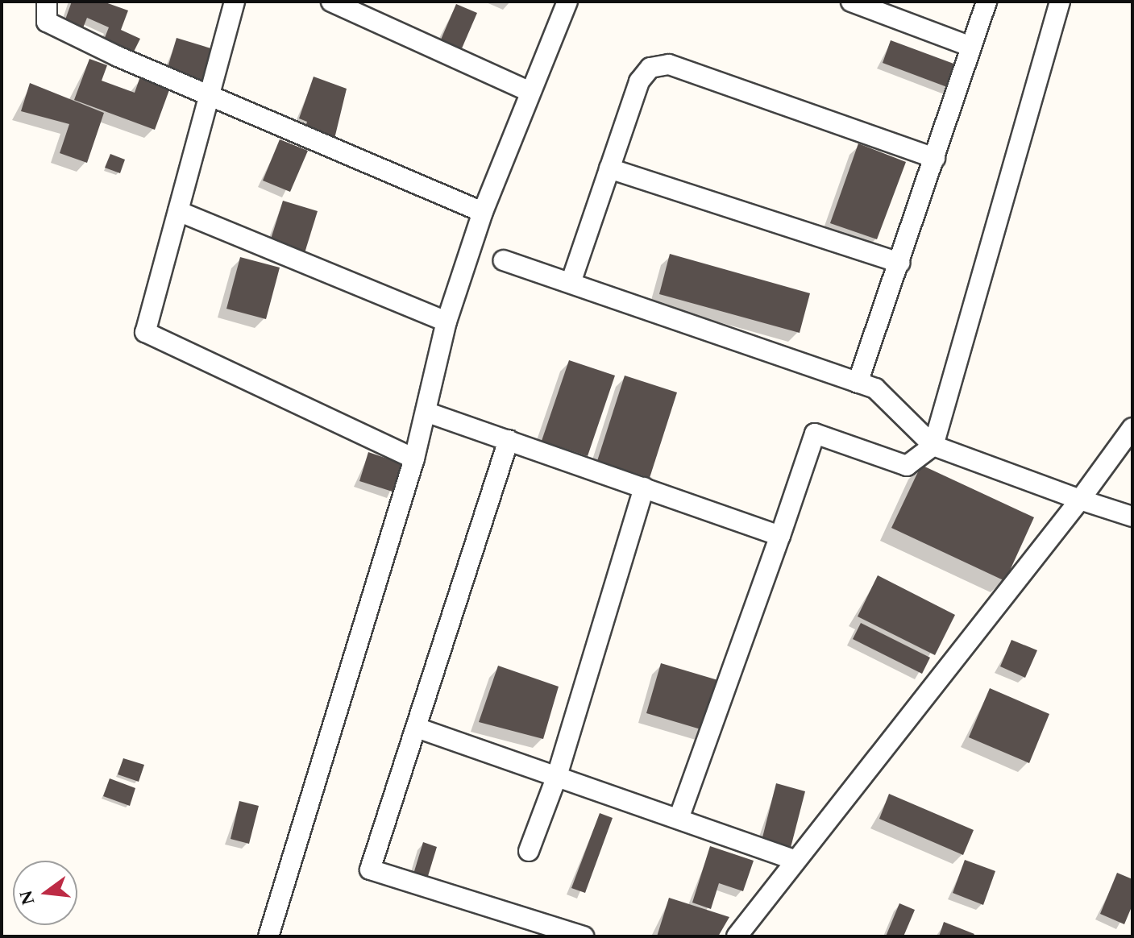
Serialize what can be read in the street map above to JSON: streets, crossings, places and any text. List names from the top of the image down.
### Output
{
  "north": "left"
}
